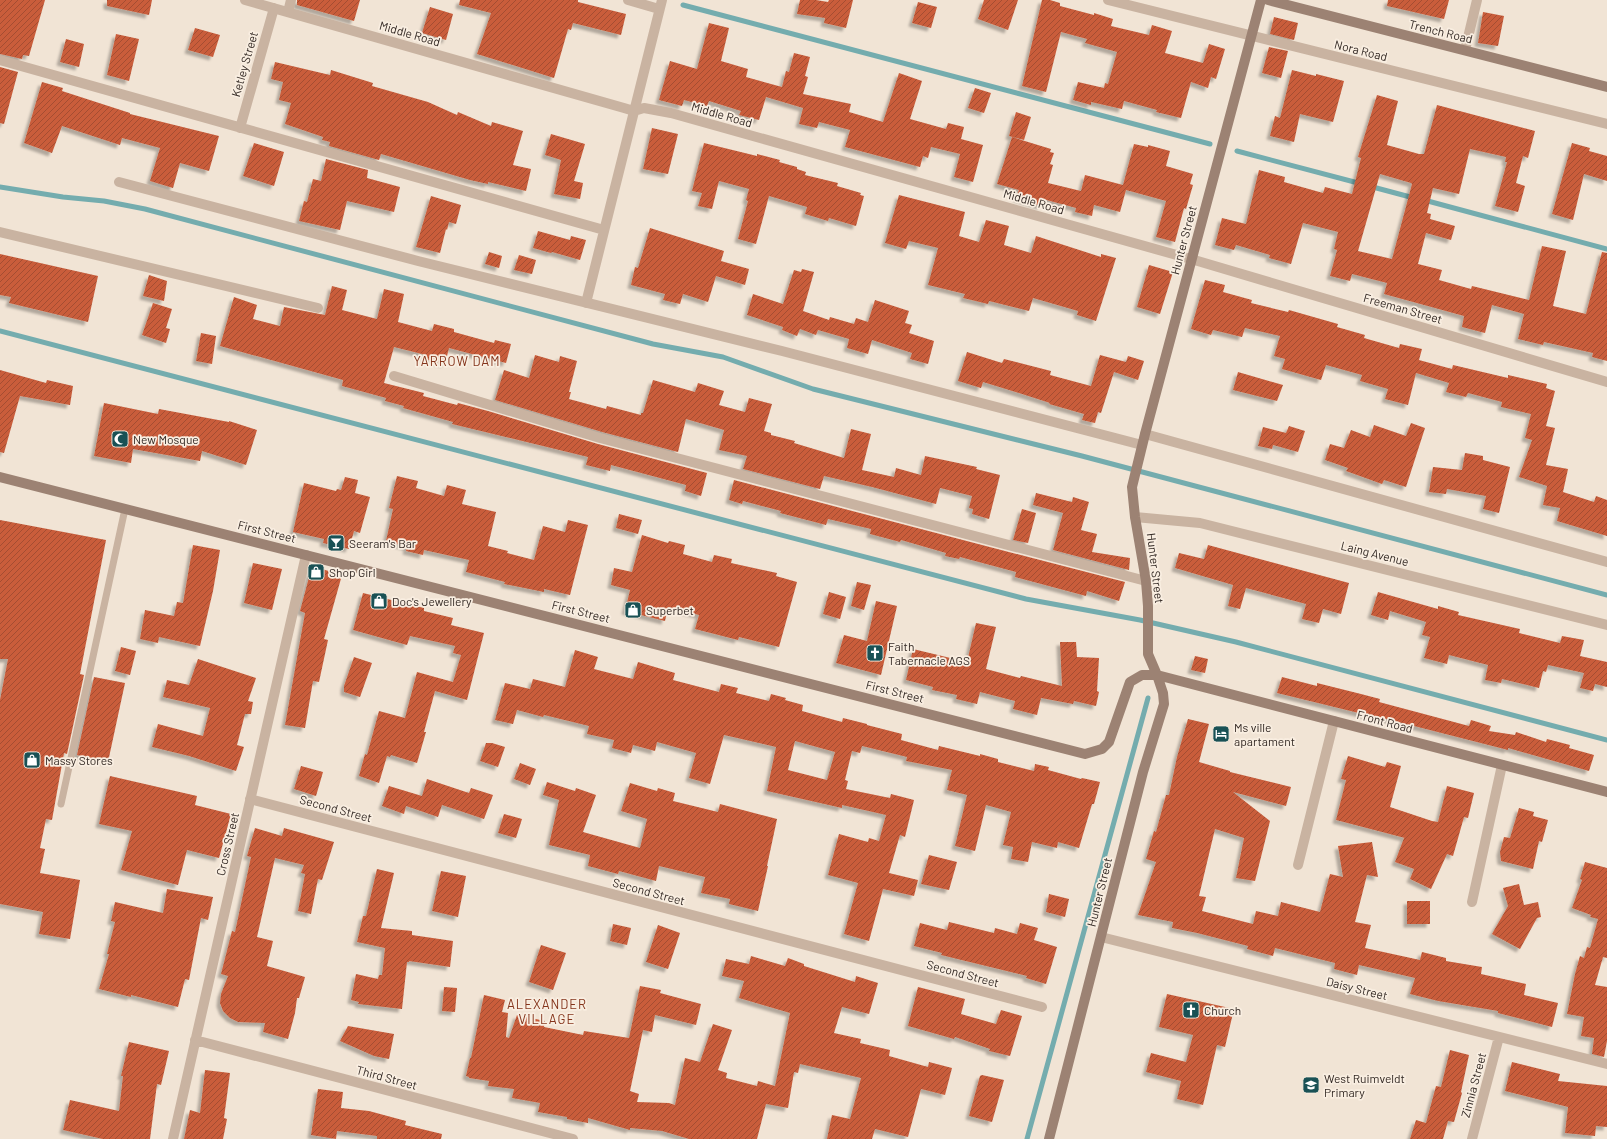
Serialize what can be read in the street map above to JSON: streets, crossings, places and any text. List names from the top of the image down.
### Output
{
  "streets": {
    "street": [
      "Trench Road",
      "Middle Road",
      "Nora Road",
      "Ketley Street",
      "Hunter Street",
      "Freeman Street",
      "First Street",
      "Laing Avenue",
      "Front Road",
      "Second Street",
      "Cross Street",
      "Daisy Street",
      "Third Street",
      "Zinnia Street"
    ]
  },
  "crossings": [
    ["Middle Road", "Ketley Street"],
    ["Middle Road", "Hunter Street"],
    ["Middle Road", "Freeman Street"],
    ["Nora Road", "Hunter Street"],
    ["Hunter Street", "Freeman Street"],
    ["Hunter Street", "First Street"],
    ["Hunter Street", "Laing Avenue"],
    ["Hunter Street", "Front Road"],
    ["Hunter Street", "Daisy Street"],
    ["First Street", "Front Road"],
    ["First Street", "Cross Street"],
    ["Second Street", "Cross Street"],
    ["Cross Street", "Third Street"],
    ["Daisy Street", "Zinnia Street"]
  ],
  "districts": ["YARROW DAM", "ALEXANDER VILLAGE"],
  "places": {
    "mosque": ["New Mosque"],
    "bar": ["Seeram's Bar"],
    "shop": [
      "Shop Girl",
      "Doc's Jewellery",
      "Superbet",
      "Massy Stores"
    ],
    "church": ["Faith Tabernacle AGS", "Church"],
    "hotel": ["Ms ville apartament"],
    "school or university": ["West Ruimveldt Primary"]
  }
}
